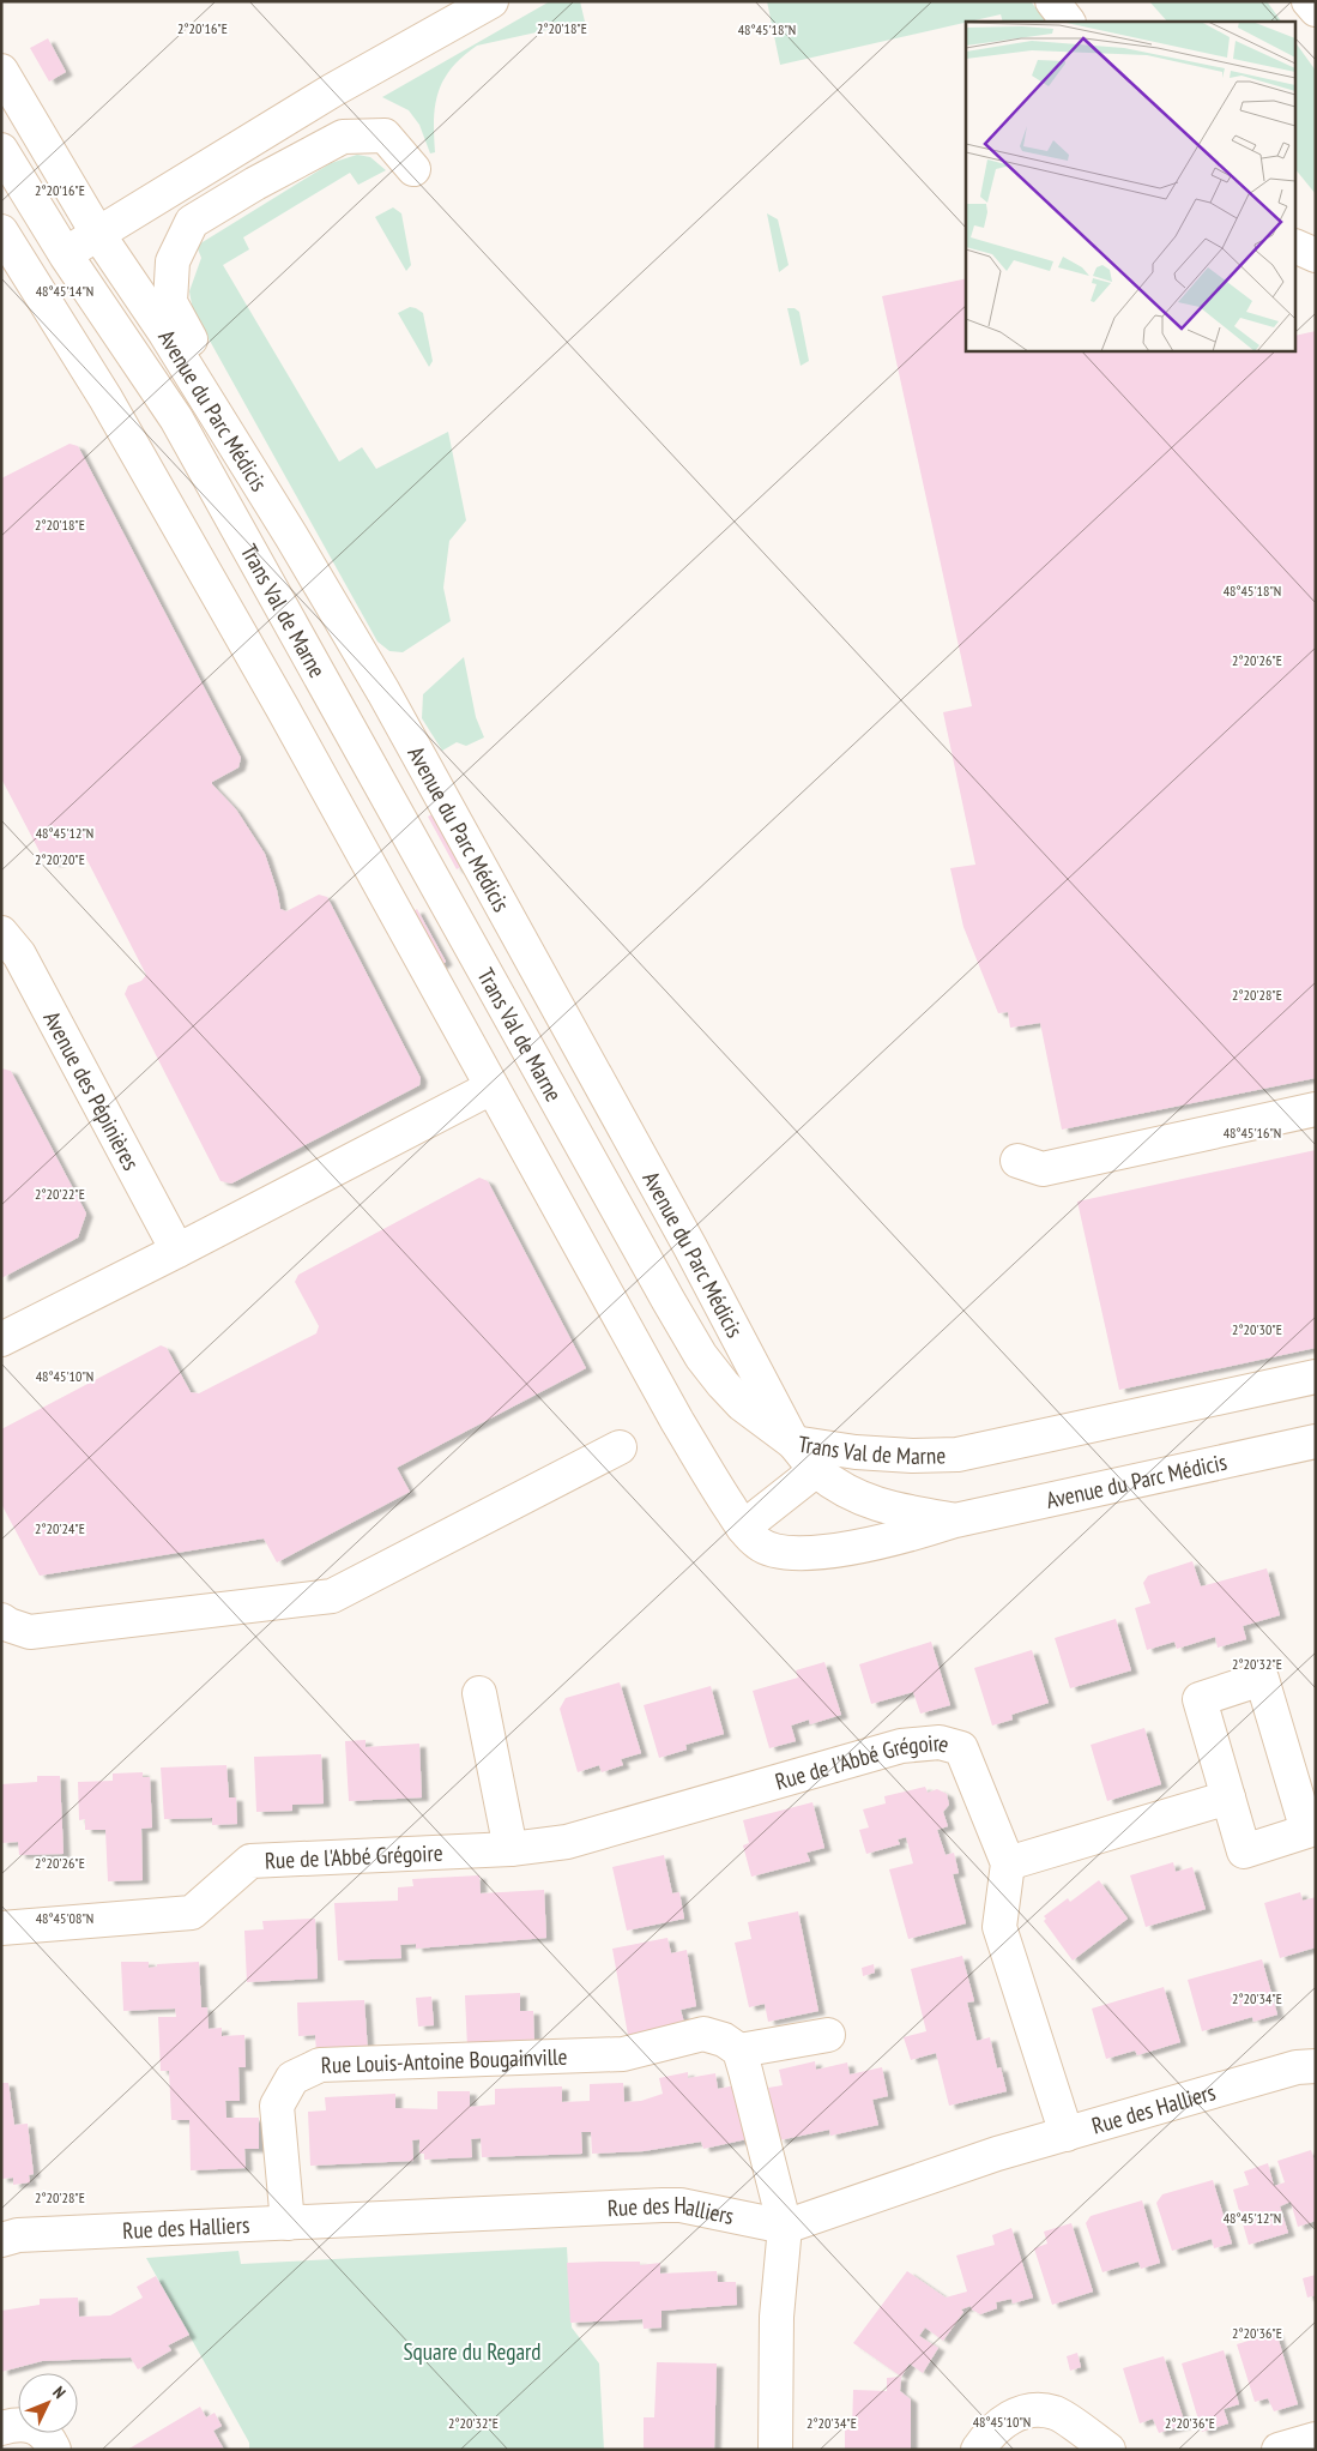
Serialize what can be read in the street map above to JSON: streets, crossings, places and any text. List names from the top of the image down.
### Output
{
  "streets": {
    "main road": [
      "Avenue du Parc Médicis",
      "Trans Val de Marne",
      "Avenue des Pépinières",
      "Rue de l'Abbé Grégoire",
      "Rue Louis-Antoine Bougainville",
      "Rue des Halliers"
    ]
  },
  "crossings": [
    ["Avenue du Parc Médicis", "Trans Val de Marne"],
    ["Rue de l'Abbé Grégoire", "Rue des Halliers"],
    ["Rue Louis-Antoine Bougainville", "Rue des Halliers"]
  ],
  "parks": ["Square du Regard"],
  "north": "top right",
  "coordinates": [
    "2°20'16\"E",
    "2°20'18\"E",
    "48°45'18\"N",
    "48°45'14\"N",
    "2°20'26\"E",
    "48°45'12\"N",
    "2°20'20\"E",
    "2°20'28\"E",
    "48°45'16\"N",
    "2°20'22\"E",
    "2°20'30\"E",
    "48°45'10\"N",
    "2°20'24\"E",
    "2°20'32\"E",
    "48°45'08\"N",
    "2°20'34\"E",
    "2°20'36\"E"
  ]
}
